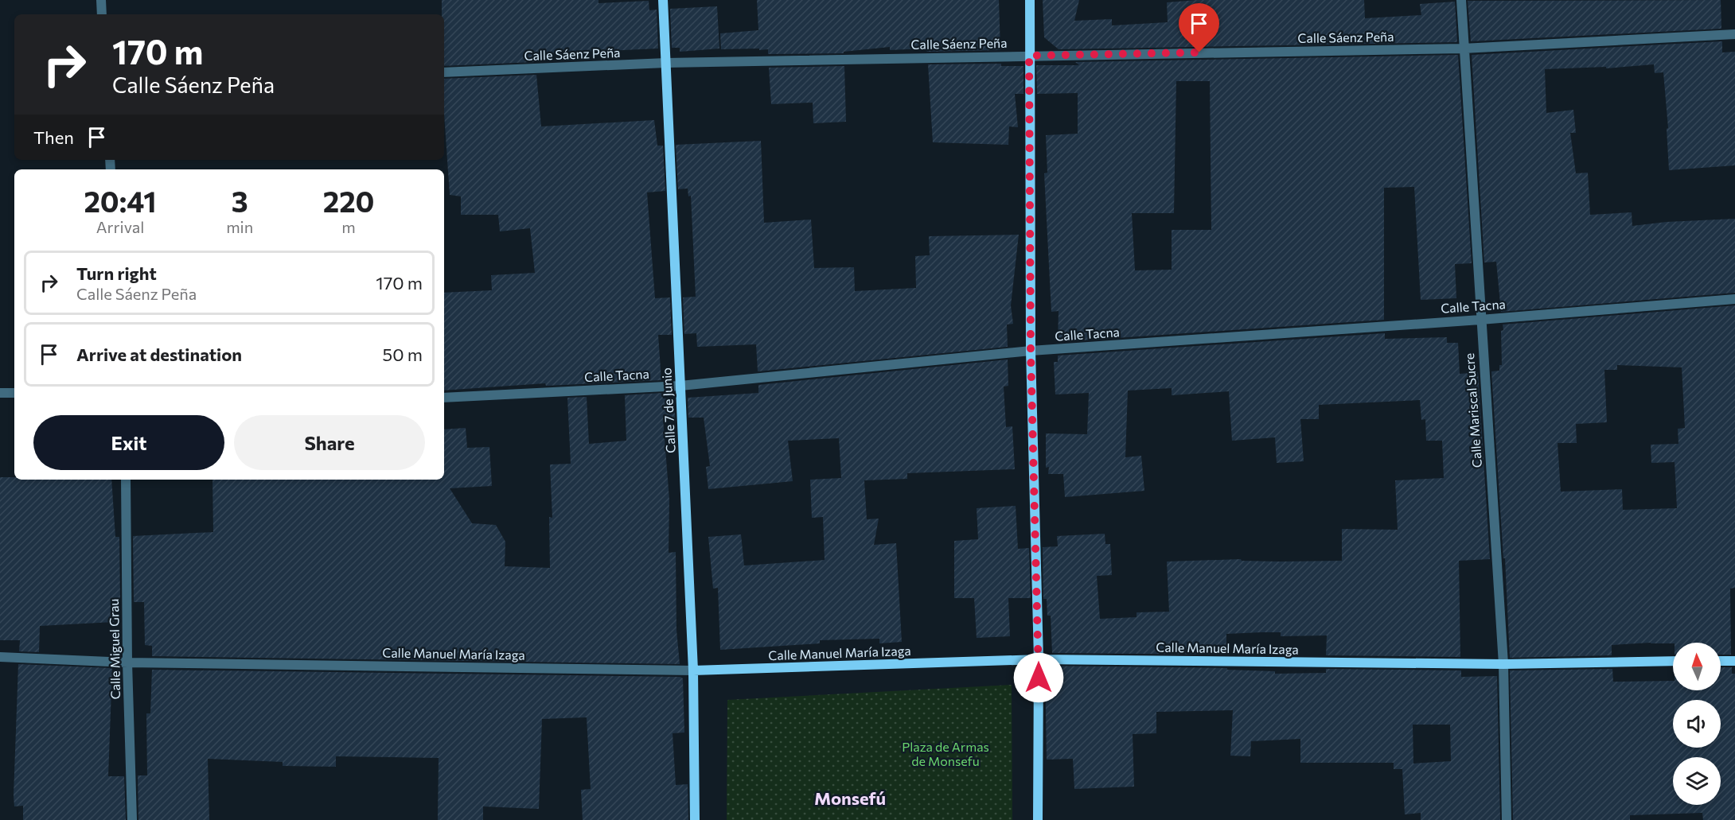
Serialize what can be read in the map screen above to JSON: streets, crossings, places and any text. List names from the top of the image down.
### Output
{
  "streets": {
    "street": [
      "Calle Sáenz Peña",
      "Calle Tacna",
      "Calle 7 de Junio",
      "Calle Mariscal Sucre",
      "Calle Manuel María Izaga",
      "Calle Miguel Grau"
    ]
  },
  "crossings": [
    ["Calle Sáenz Peña", "Calle 7 de Junio"],
    ["Calle Sáenz Peña", "Calle Mariscal Sucre"],
    ["Calle Tacna", "Calle 7 de Junio"],
    ["Calle Tacna", "Calle Mariscal Sucre"],
    ["Calle 7 de Junio", "Calle Manuel María Izaga"],
    ["Calle Mariscal Sucre", "Calle Manuel María Izaga"],
    ["Calle Manuel María Izaga", "Calle Miguel Grau"]
  ],
  "districts": ["Monsefú"],
  "parks": ["Plaza de Armas de Monsefu"],
  "north": "top",
  "page": {
    "turn": ["170 m", "Calle Sáenz Peña"],
    "then": "Then",
    "eta": [
      "20:41",
      "Arrival",
      "3",
      "min",
      "220",
      "m"
    ],
    "list": [
      {
        "name": "Turn right",
        "note": "Calle Sáenz Peña",
        "value": "170 m"
      },
      {
        "name": "Arrive at destination",
        "value": "50 m"
      }
    ],
    "buttons": ["Exit", "Share"]
  }
}
